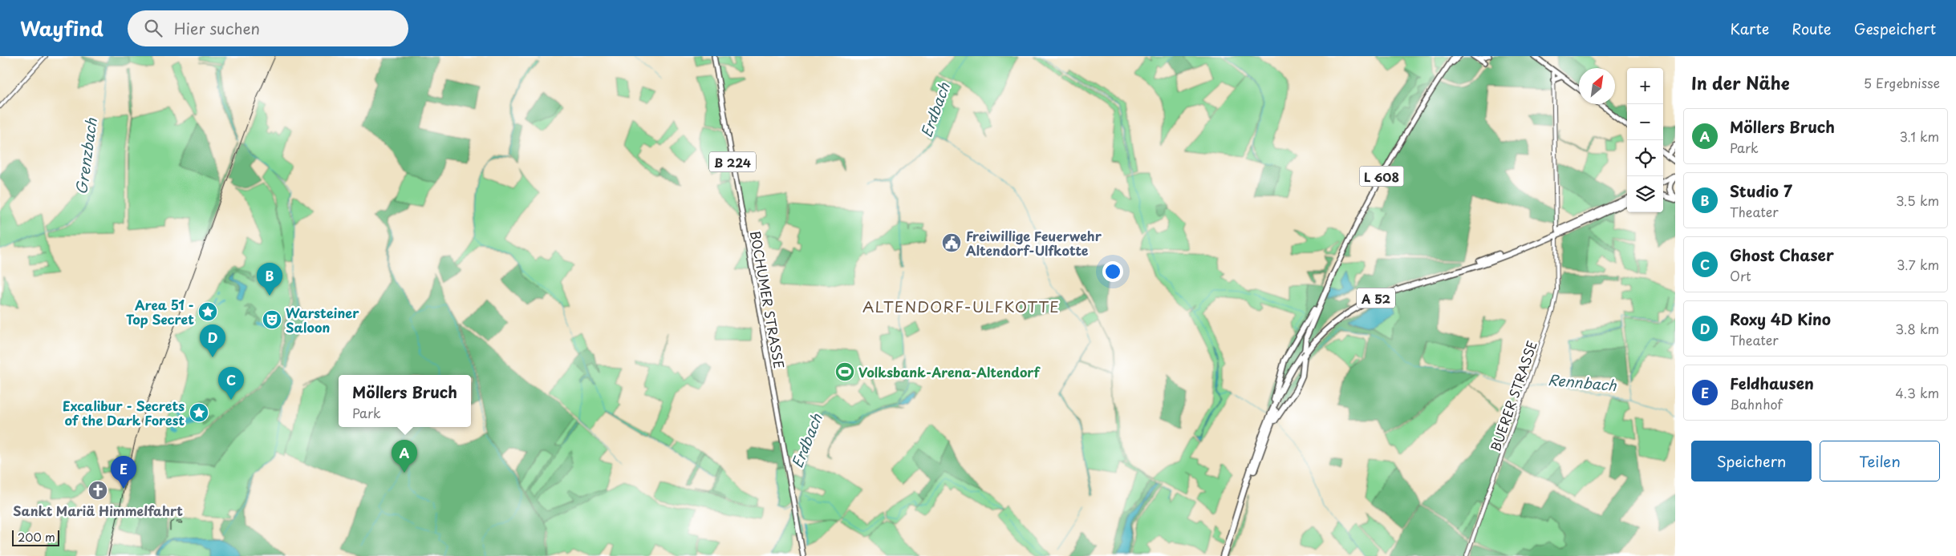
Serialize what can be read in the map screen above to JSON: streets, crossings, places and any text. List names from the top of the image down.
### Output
{
  "streets": {
    "highway": ["A 52"],
    "main road": [
      "B 224",
      "L 608",
      "BOCHUMER STRASSE",
      "BUERER STRASSE"
    ]
  },
  "districts": ["ALTENDORF-ULFKOTTE"],
  "water": ["Erdbach", "Grenzbach", "Rennbach"],
  "places": {
    "public building": ["Freiwillige Feuerwehr Altendorf-Ulfkotte"],
    "place": ["Area 51 - Top Secret", "Excalibur - Secrets of the Dark Forest"],
    "theatre": ["Warsteiner Saloon"],
    "sports": ["Volksbank-Arena-Altendorf"],
    "church": ["Sankt Mariä Himmelfahrt"]
  },
  "scale_bar": "200 m",
  "north": "top right",
  "page": {
    "header": "Wayfind",
    "search": "Hier suchen",
    "nav": ["Karte", "Route", "Gespeichert"],
    "heading": ["In der Nähe", "5 Ergebnisse"],
    "map_buttons": ["+", "−"],
    "list": [
      {
        "mark": "A",
        "name": "Möllers Bruch",
        "note": "Park",
        "value": "3.1 km"
      },
      {
        "mark": "B",
        "name": "Studio 7",
        "note": "Theater",
        "value": "3.5 km"
      },
      {
        "mark": "C",
        "name": "Ghost Chaser",
        "note": "Ort",
        "value": "3.7 km"
      },
      {
        "mark": "D",
        "name": "Roxy 4D Kino",
        "note": "Theater",
        "value": "3.8 km"
      },
      {
        "mark": "E",
        "name": "Feldhausen",
        "note": "Bahnhof",
        "value": "4.3 km"
      }
    ],
    "pins": [
      "B",
      "D",
      "C",
      "A",
      "E"
    ],
    "popup": ["Möllers Bruch", "Park"],
    "buttons": ["Speichern", "Teilen"],
    "scale": "200 m"
  }
}
